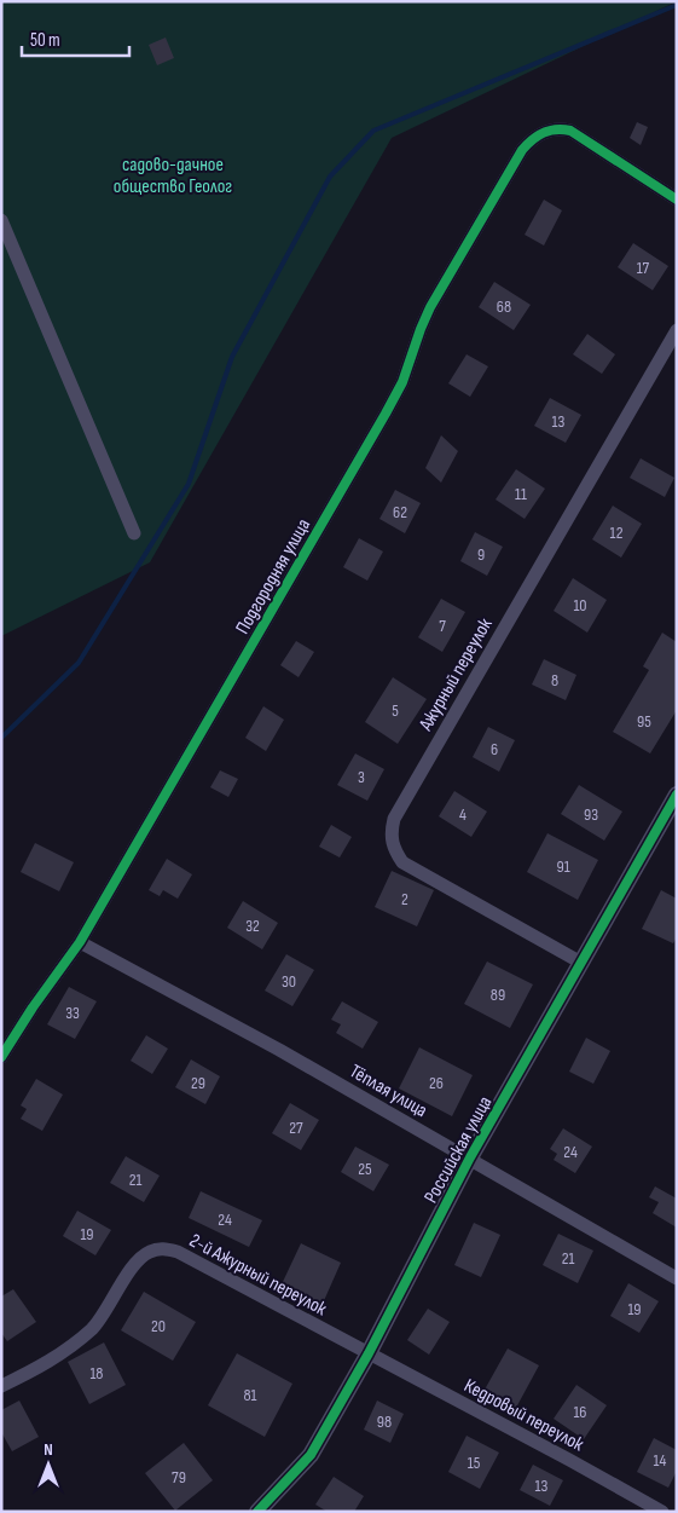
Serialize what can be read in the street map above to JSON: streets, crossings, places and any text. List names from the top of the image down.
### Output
{
  "streets": {
    "street": [
      "Подгородняя улица",
      "Ажурный переулок",
      "Тёплая улица",
      "Российская улица",
      "2-й Ажурный переулок",
      "Кедровый переулок"
    ]
  },
  "crossings": [
    ["Подгородняя улица", "Тёплая улица"],
    ["Ажурный переулок", "Российская улица"],
    ["Тёплая улица", "Российская улица"],
    ["Российская улица", "2-й Ажурный переулок"],
    ["Российская улица", "Кедровый переулок"],
    ["2-й Ажурный переулок", "Кедровый переулок"]
  ],
  "parks": ["садово-дачное общество Геолог"],
  "house_numbers": [
    "17",
    "68",
    "13",
    "11",
    "62",
    "12",
    "9",
    "10",
    "7",
    "8",
    "5",
    "95",
    "6",
    "3",
    "4",
    "93",
    "91",
    "2",
    "32",
    "30",
    "89",
    "33",
    "29",
    "26",
    "27",
    "24",
    "25",
    "21",
    "24",
    "19",
    "21",
    "19",
    "20",
    "18",
    "81",
    "16",
    "98",
    "14",
    "15",
    "79",
    "13"
  ],
  "scale_bar": "50 m",
  "north": "top"
}
